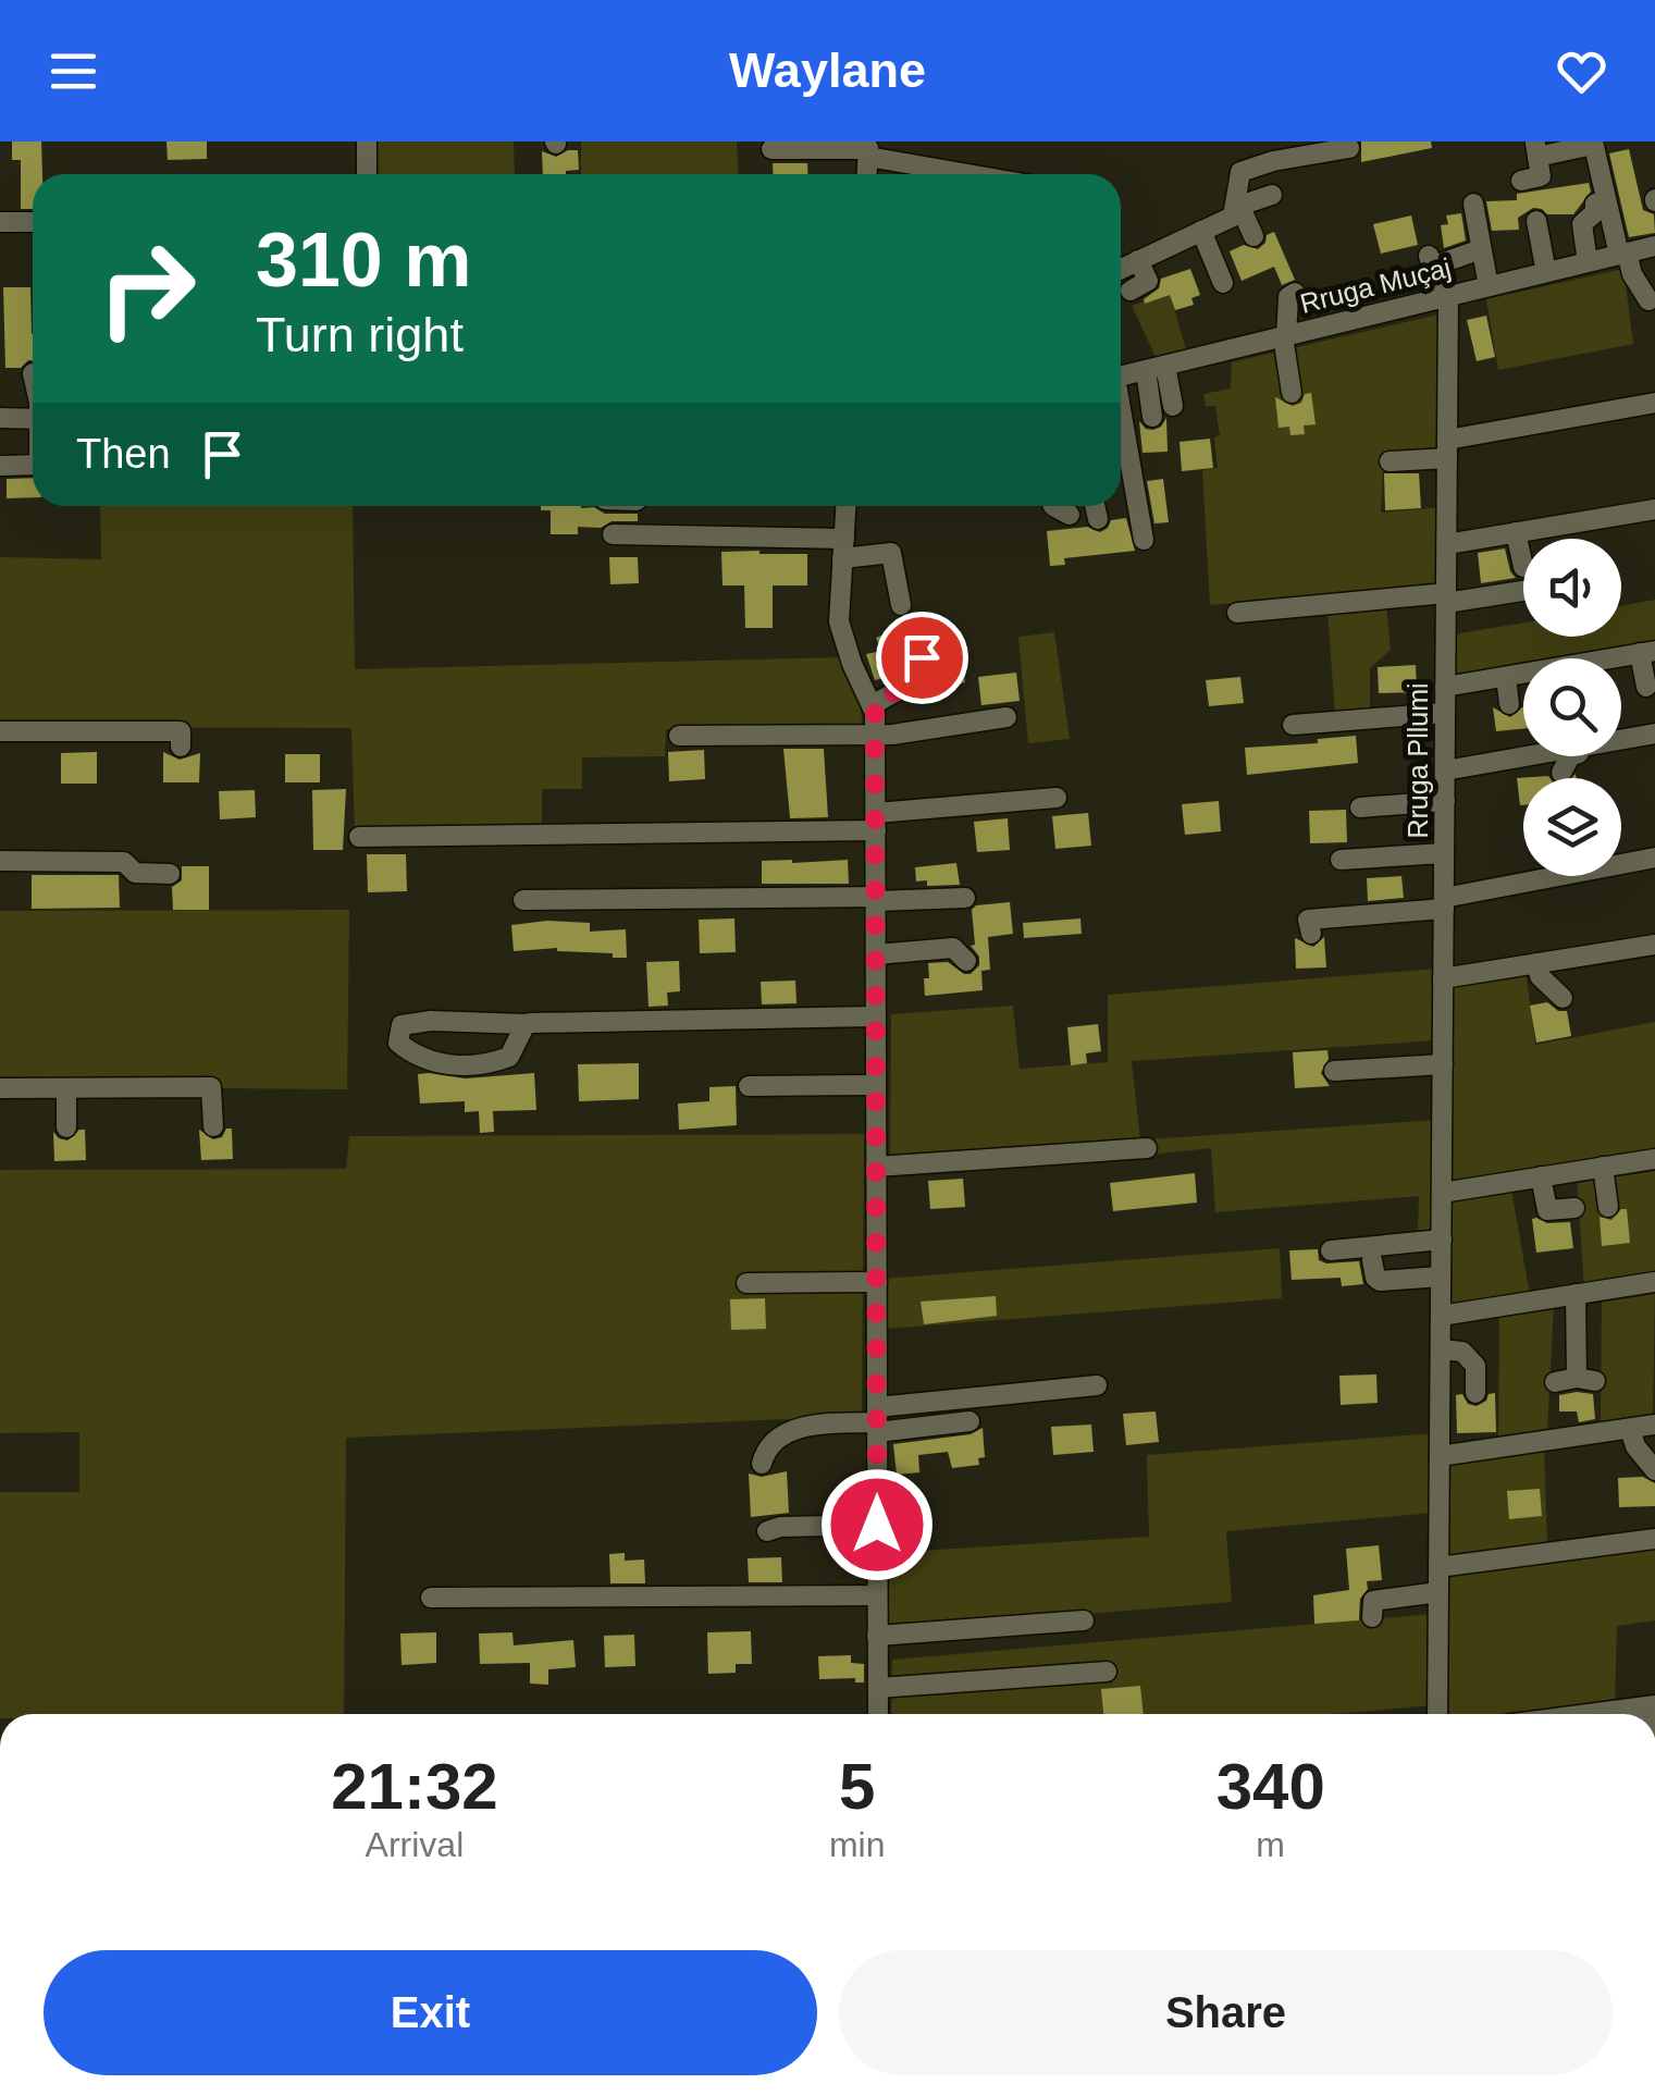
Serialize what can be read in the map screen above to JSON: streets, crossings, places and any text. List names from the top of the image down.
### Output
{
  "streets": {
    "street": ["Rruga Muçaj", "Rruga Pllumi"]
  },
  "crossings": [
    ["Rruga Muçaj", "Rruga Pllumi"]
  ],
  "page": {
    "header": "Waylane",
    "turn": ["310 m", "Turn right"],
    "then": "Then",
    "eta": [
      "21:32",
      "Arrival",
      "5",
      "min",
      "340",
      "m"
    ],
    "buttons": ["Exit", "Share"]
  }
}
